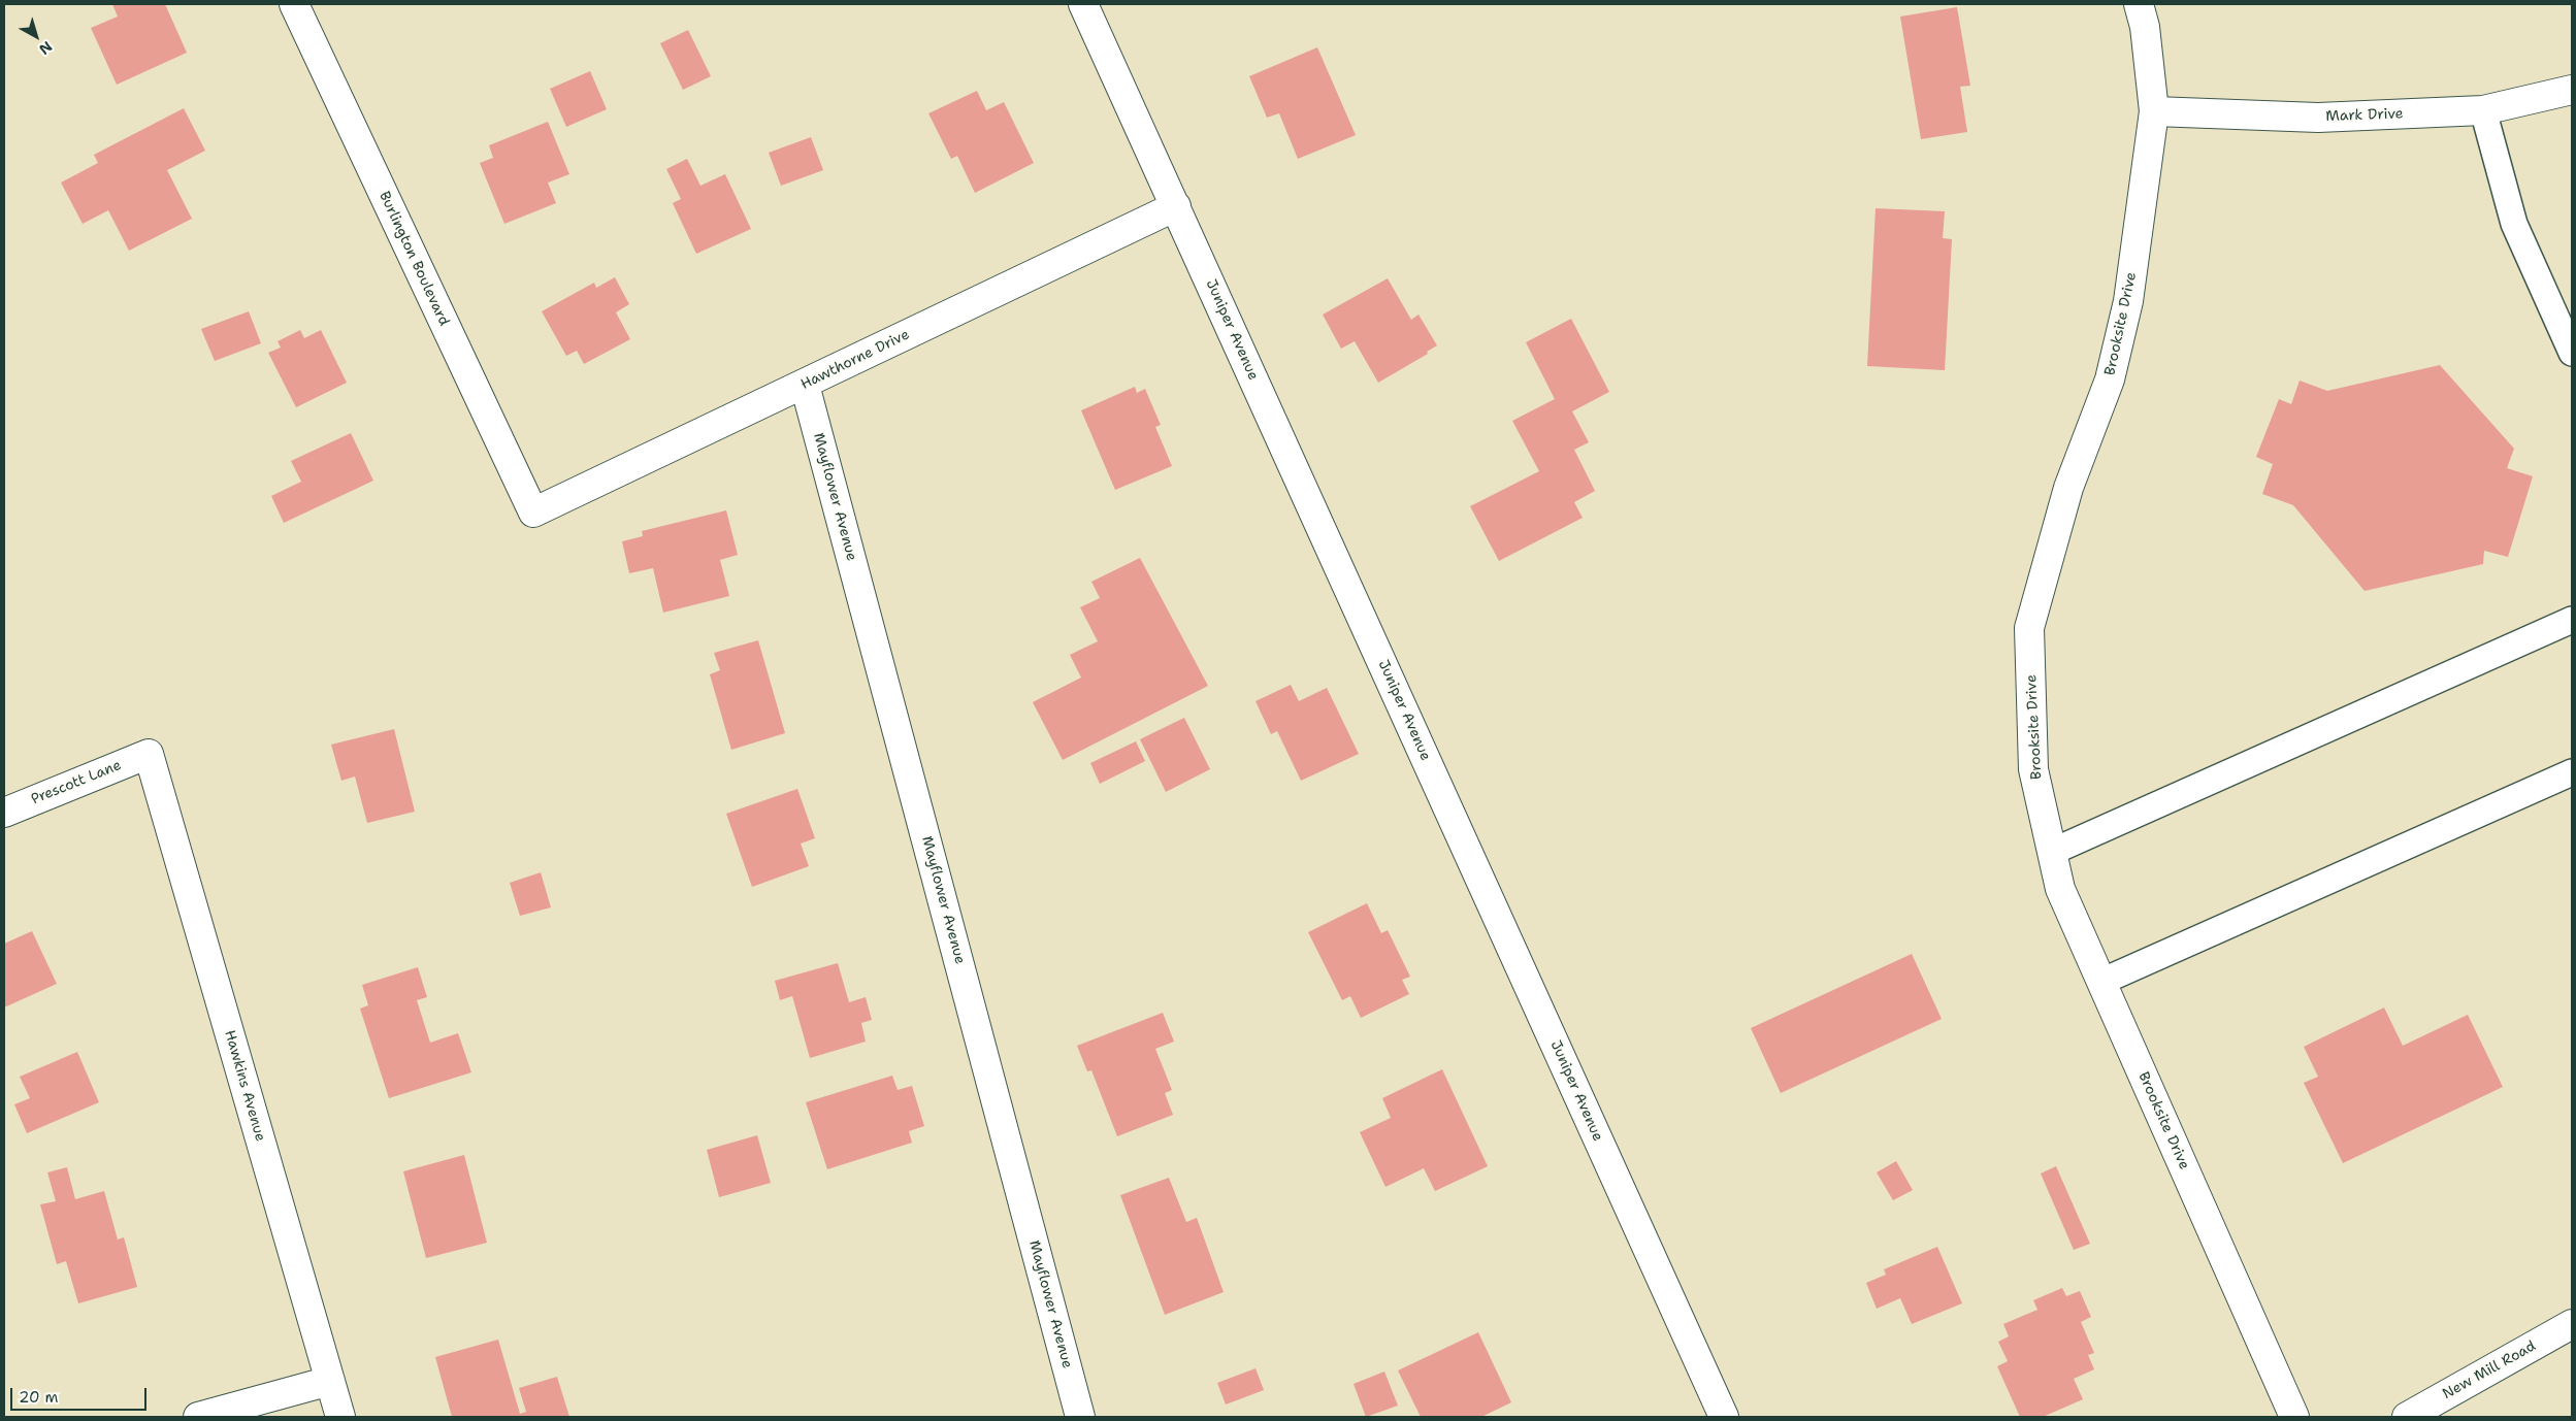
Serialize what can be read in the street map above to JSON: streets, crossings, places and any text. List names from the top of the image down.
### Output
{
  "streets": {
    "street": [
      "Mark Drive",
      "Burlington Boulevard",
      "Brooksite Drive",
      "Juniper Avenue",
      "Hawthorne Drive",
      "Mayflower Avenue",
      "Prescott Lane",
      "Hawkins Avenue",
      "New Mill Road"
    ]
  },
  "crossings": [
    ["Mark Drive", "Brooksite Drive"],
    ["Burlington Boulevard", "Hawthorne Drive"],
    ["Juniper Avenue", "Hawthorne Drive"],
    ["Hawthorne Drive", "Mayflower Avenue"],
    ["Prescott Lane", "Hawkins Avenue"]
  ],
  "scale_bar": "20 m",
  "north": "bottom right"
}
